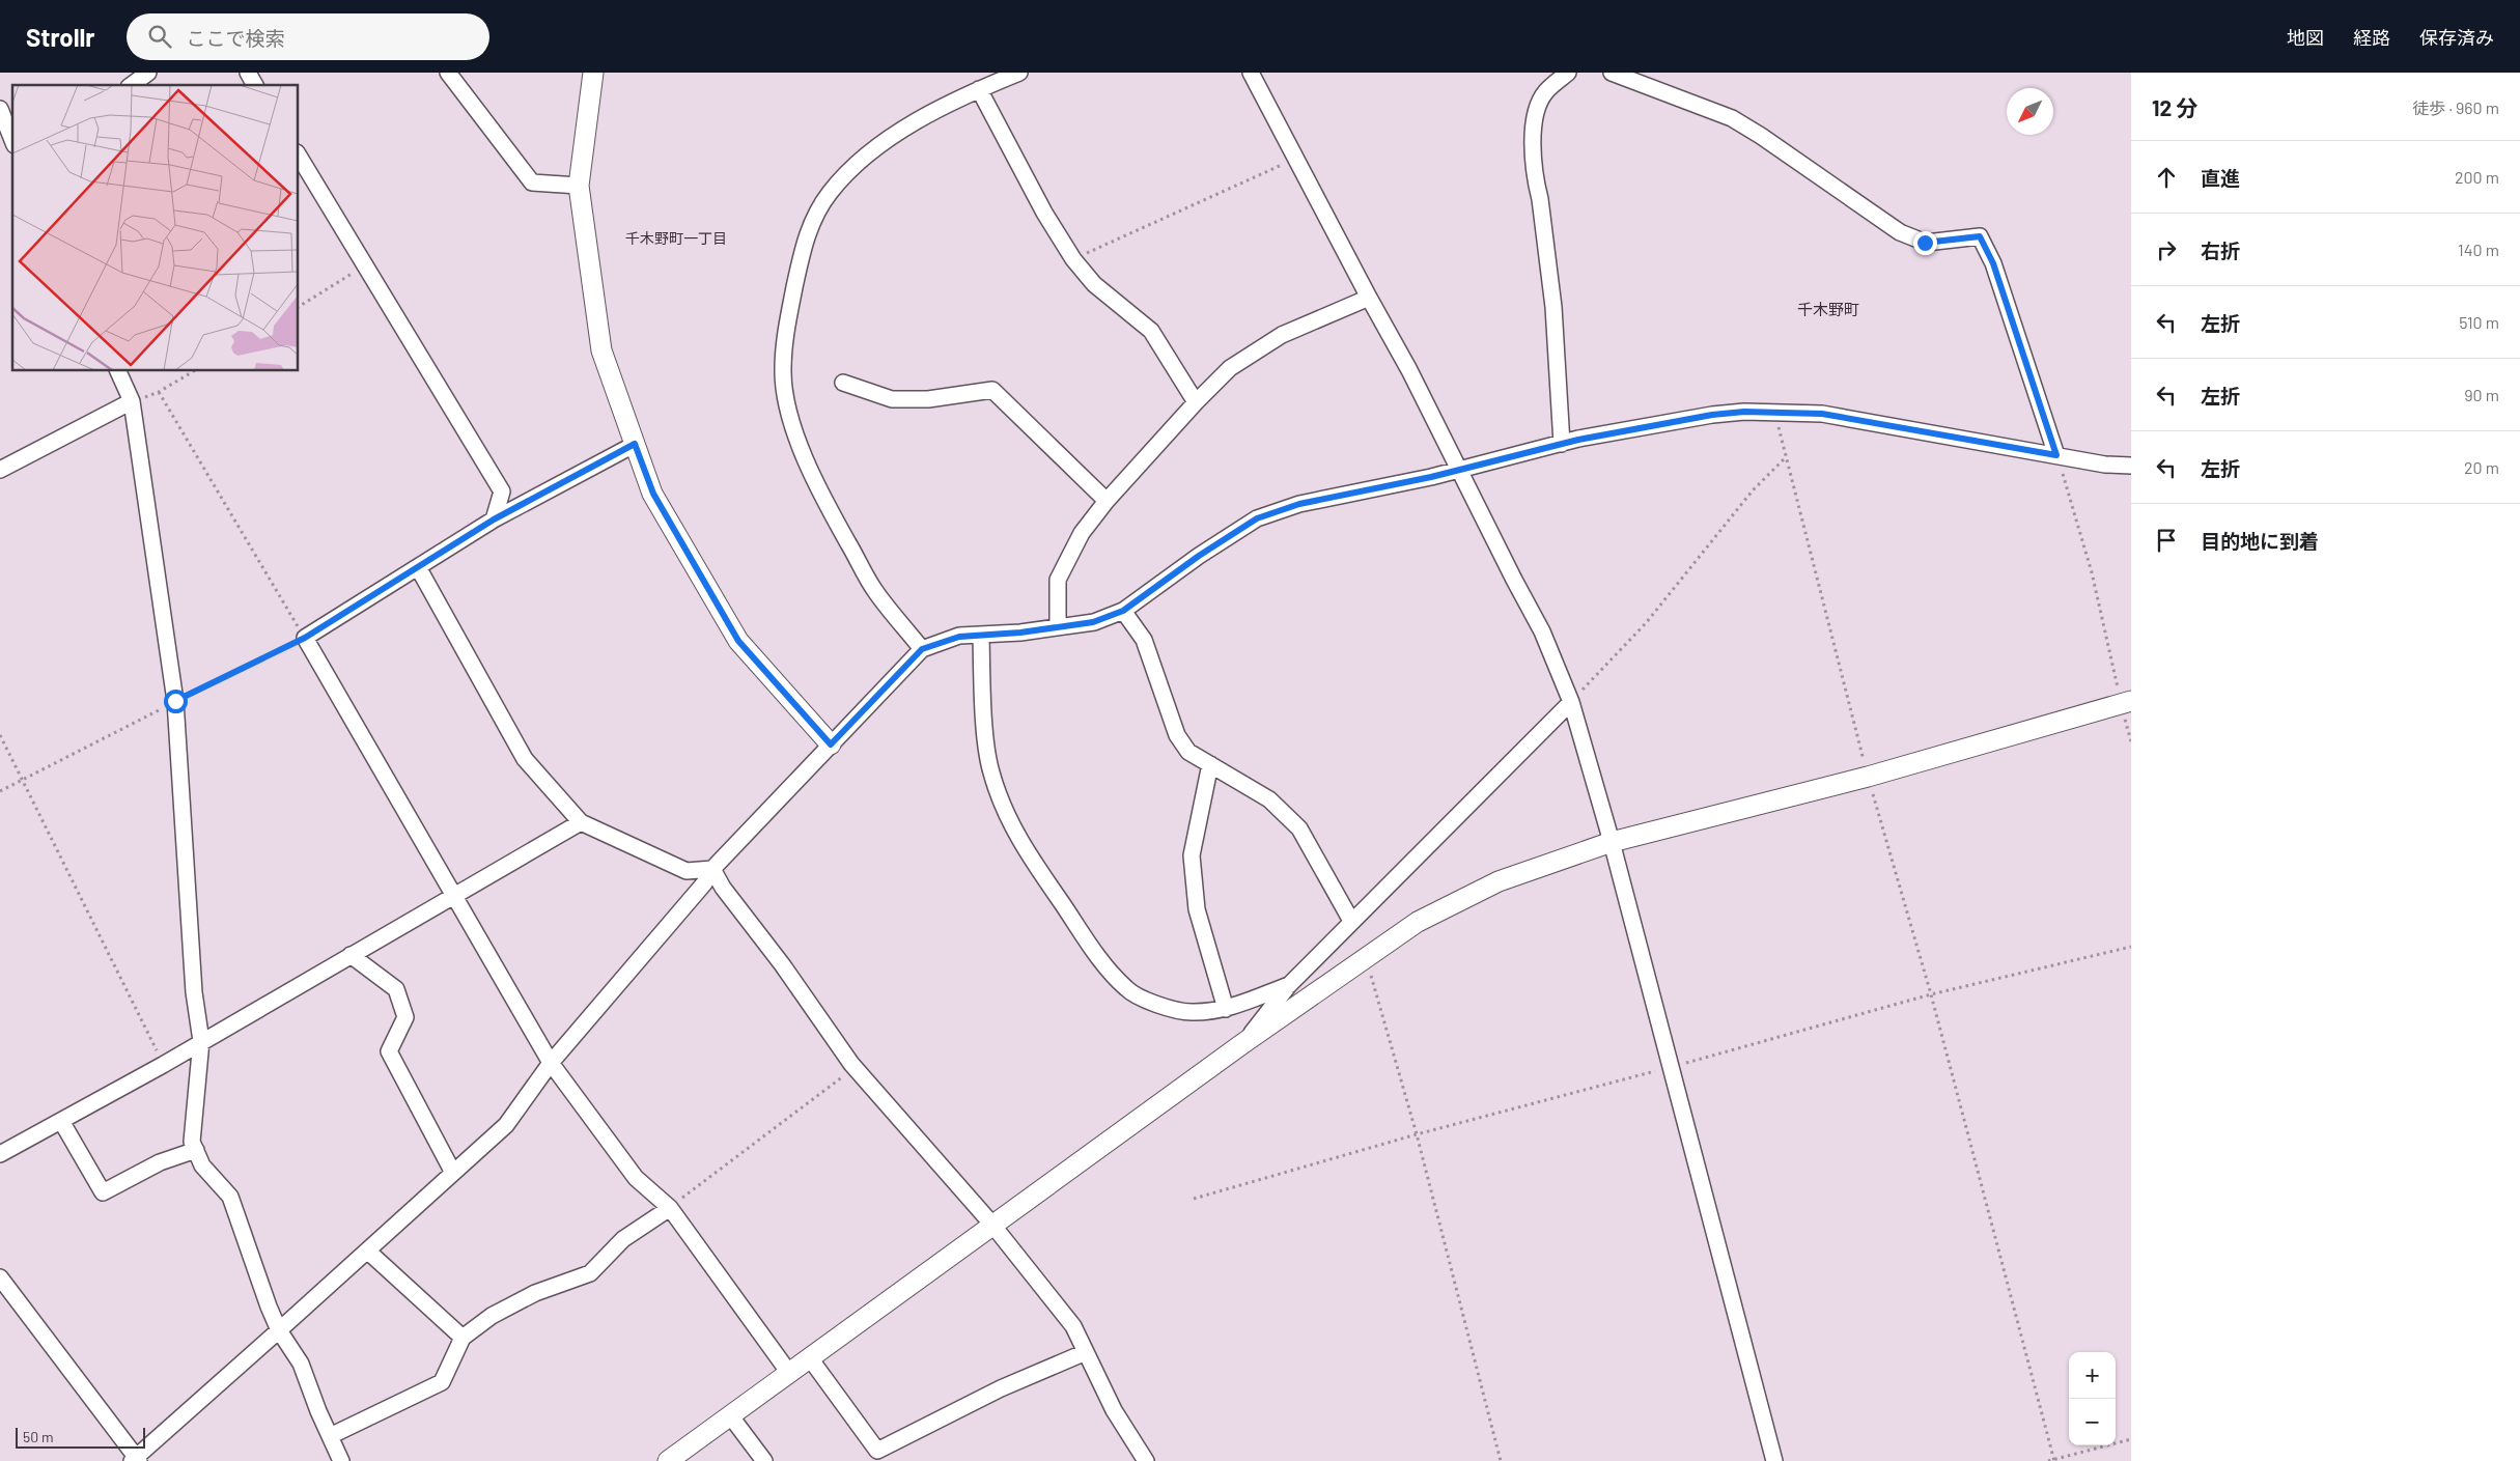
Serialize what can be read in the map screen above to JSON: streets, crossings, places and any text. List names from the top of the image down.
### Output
{
  "districts": ["千木野町一丁目", "千木野町"],
  "scale_bar": "50 m",
  "north": "bottom left",
  "page": {
    "header": "Strollr",
    "search": "ここで検索",
    "nav": ["地図", "経路", "保存済み"],
    "heading": ["12 分", "徒歩 · 960 m"],
    "list": [
      ["直進", "200 m"],
      ["右折", "140 m"],
      ["左折", "510 m"],
      ["左折", "90 m"],
      ["左折", "20 m"],
      "目的地に到着"
    ],
    "map_buttons": ["+", "−"],
    "scale": "50 m"
  }
}
